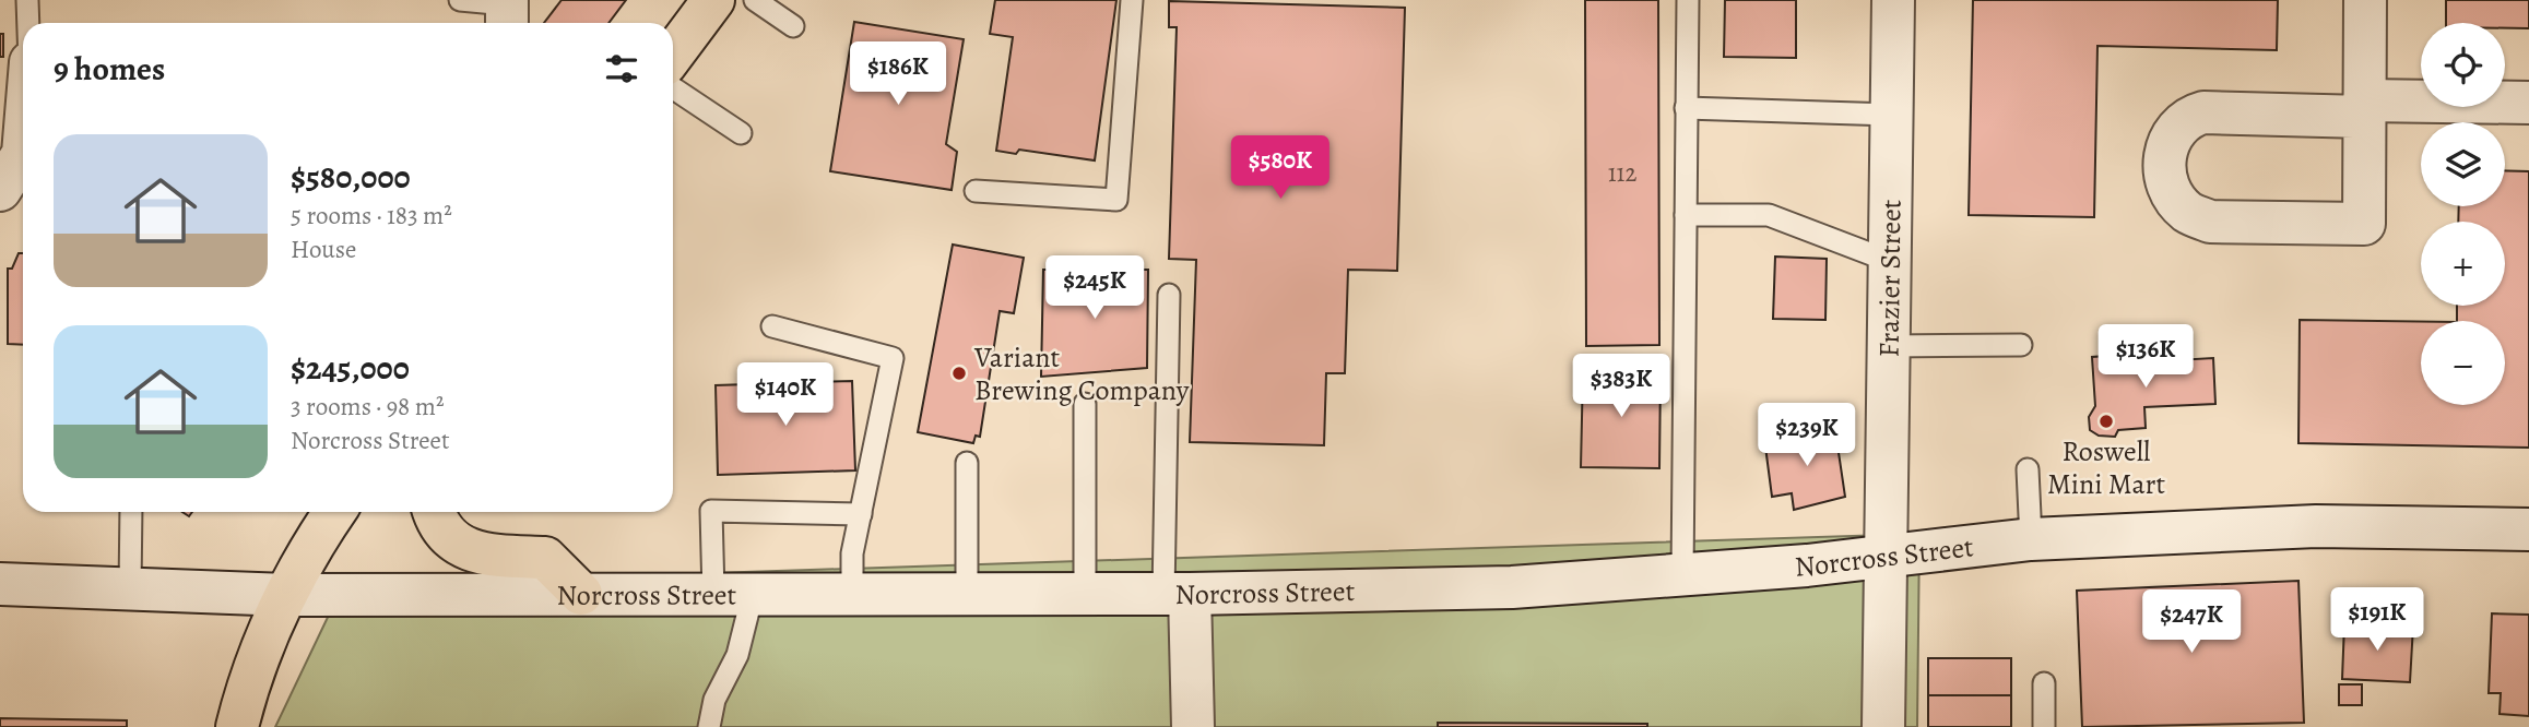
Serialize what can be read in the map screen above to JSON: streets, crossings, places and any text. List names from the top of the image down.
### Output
{
  "streets": {
    "street": ["Frazier Street", "Norcross Street"]
  },
  "crossings": [
    ["Frazier Street", "Norcross Street"]
  ],
  "places": ["Variant Brewing Company", "Roswell Mini Mart"],
  "house_numbers": ["112"],
  "page": {
    "map_buttons": ["+", "−"],
    "heading": "9 homes",
    "price": [
      "$186K",
      "$580K",
      "$245K",
      "$136K",
      "$383K",
      "$140K",
      "$239K",
      "$191K",
      "$247K"
    ],
    "list": [
      {
        "name": "$580,000",
        "note": "5 rooms · 183 m² · House"
      },
      {
        "name": "$245,000",
        "note": "3 rooms · 98 m² · Norcross Street"
      }
    ]
  }
}
